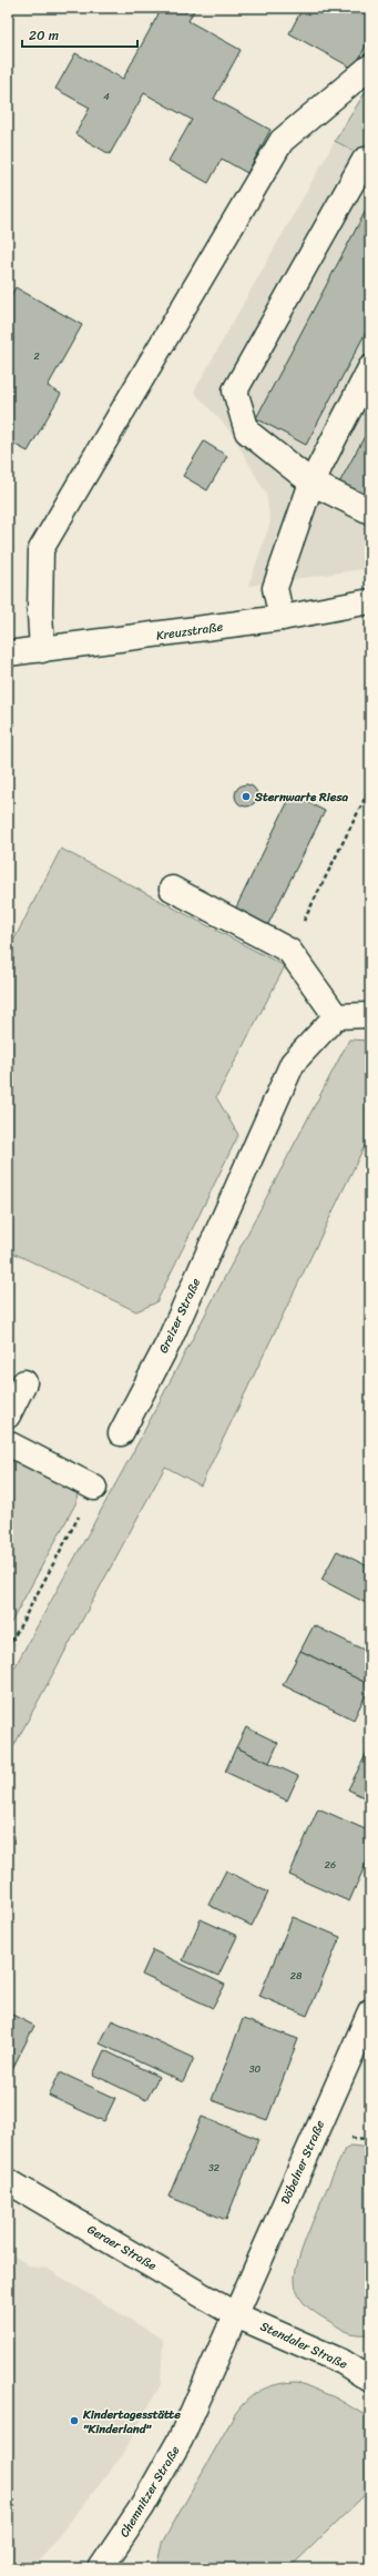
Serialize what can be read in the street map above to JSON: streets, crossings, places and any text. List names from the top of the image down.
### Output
{
  "streets": {
    "street": [
      "Kreuzstraße",
      "Greizer Straße",
      "Döbelner Straße",
      "Geraer Straße",
      "Stendaler Straße",
      "Chemnitzer Straße"
    ]
  },
  "crossings": [
    ["Döbelner Straße", "Geraer Straße"],
    ["Döbelner Straße", "Stendaler Straße"],
    ["Döbelner Straße", "Chemnitzer Straße"],
    ["Geraer Straße", "Stendaler Straße"],
    ["Geraer Straße", "Chemnitzer Straße"],
    ["Stendaler Straße", "Chemnitzer Straße"]
  ],
  "places": ["Sternwarte Riesa", "Kindertagesstätte \"Kinderland\""],
  "house_numbers": [
    "4",
    "2",
    "26",
    "28",
    "30",
    "32"
  ],
  "scale_bar": "20 m"
}
